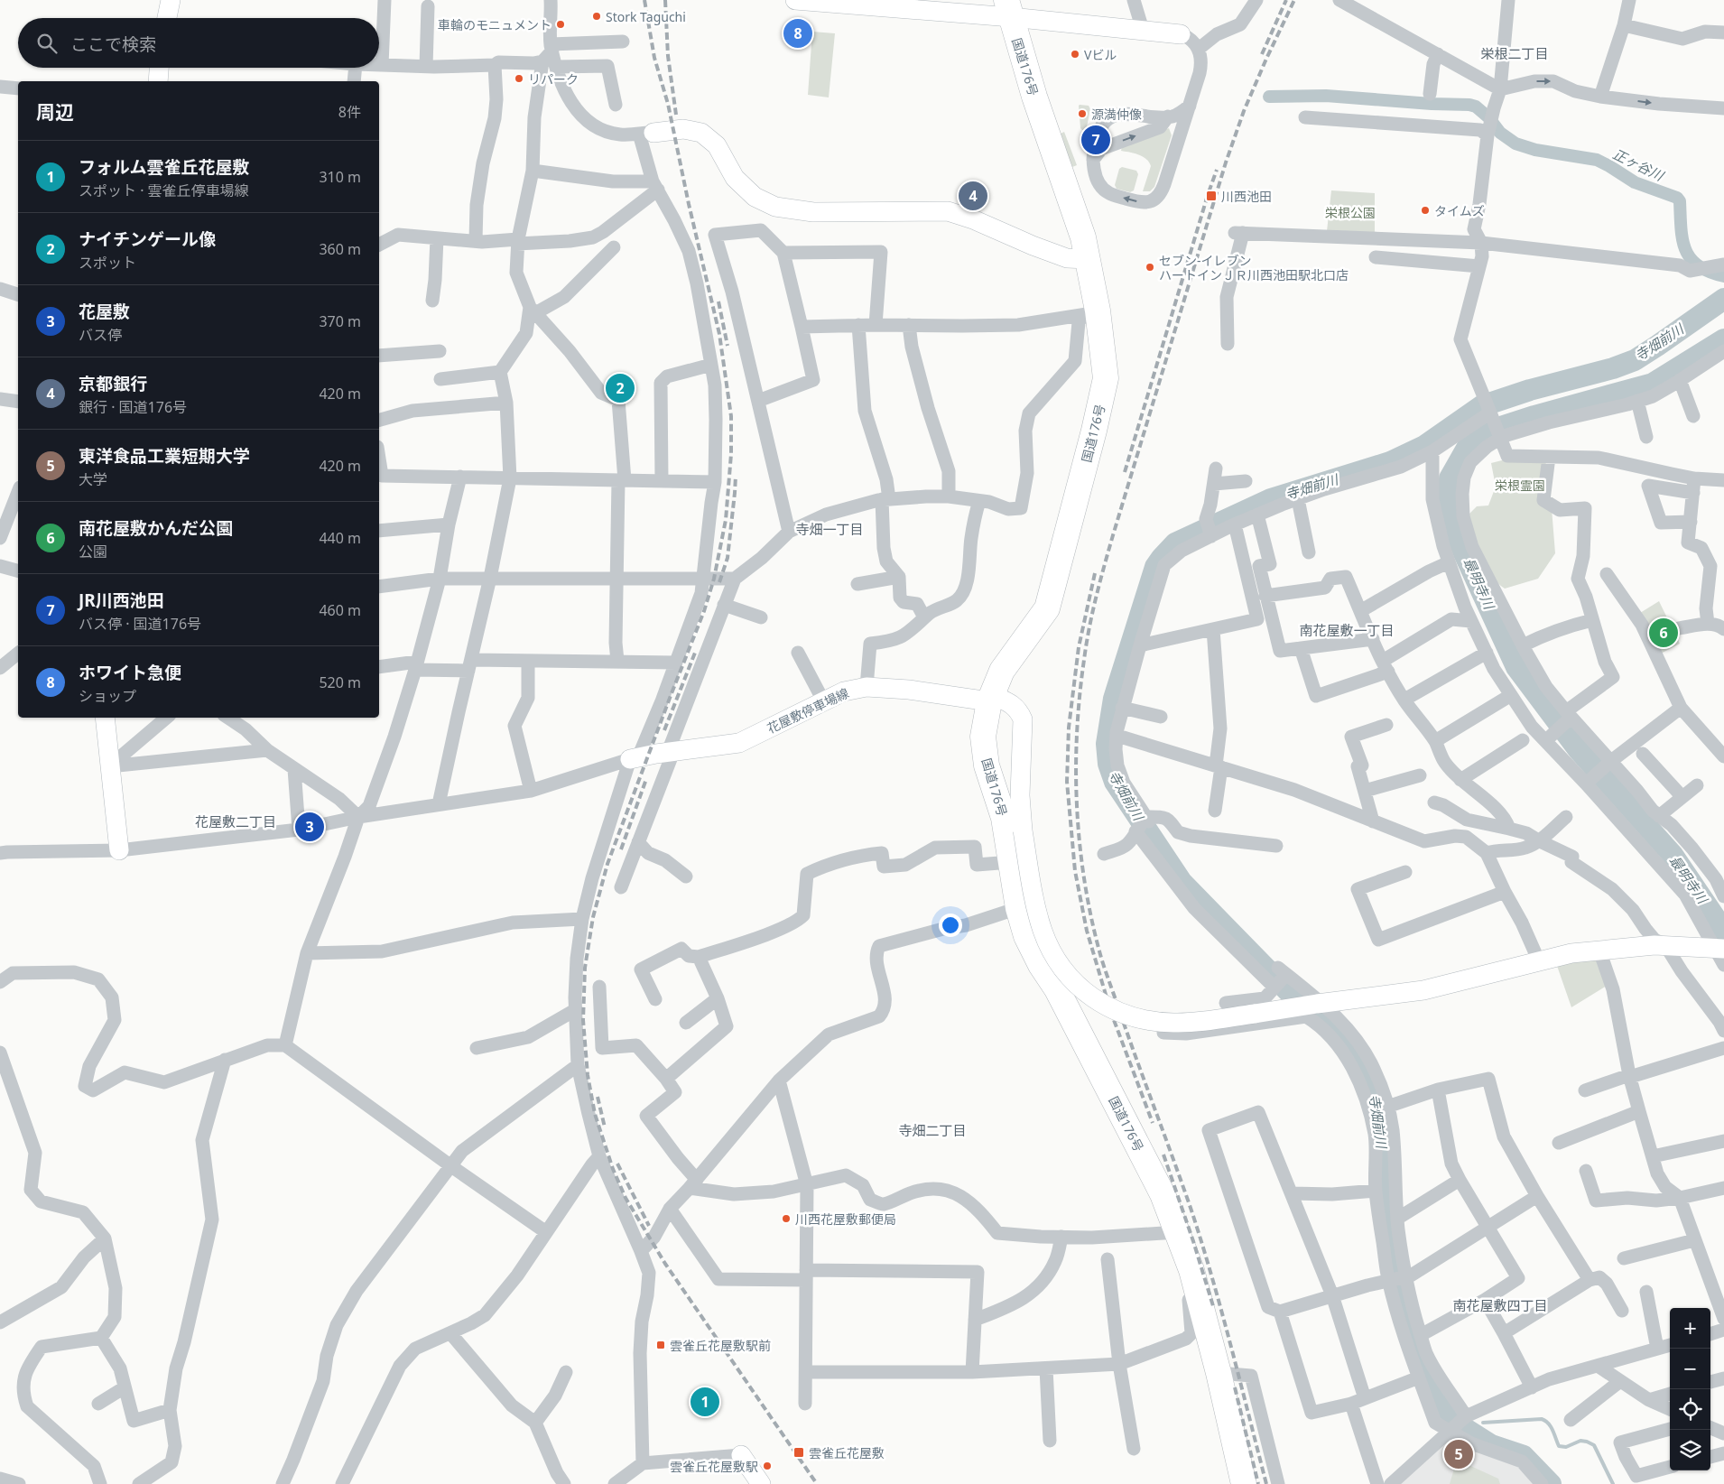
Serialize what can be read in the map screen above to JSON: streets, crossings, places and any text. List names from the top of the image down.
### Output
{
  "streets": {
    "highway": ["国道176号"],
    "street": ["花屋敷停車場線"]
  },
  "crossings": [
    ["国道176号", "花屋敷停車場線"]
  ],
  "districts": [
    "栄根二丁目",
    "寺畑一丁目",
    "南花屋敷一丁目",
    "花屋敷二丁目",
    "寺畑二丁目",
    "南花屋敷四丁目"
  ],
  "water": ["正ヶ谷川", "寺畑前川", "最明寺川"],
  "parks": ["栄根公園", "栄根霊園"],
  "places": {
    "other": [
      "Stork Taguchi",
      "車輪のモニュメント",
      "Vビル",
      "リパーク",
      "源満仲像",
      "タイムズ",
      "セブン-イレブン ハートインＪＲ川西池田駅北口店",
      "川西花屋敷郵便局",
      "雲雀丘花屋敷駅"
    ],
    "transit": ["川西池田", "雲雀丘花屋敷駅前", "雲雀丘花屋敷"]
  },
  "page": {
    "pins": [
      "8",
      "7",
      "4",
      "2",
      "6",
      "3",
      "1",
      "5"
    ],
    "search": "ここで検索",
    "heading": ["周辺", "8件"],
    "list": [
      {
        "mark": "1",
        "name": "フォルム雲雀丘花屋敷",
        "note": "スポット · 雲雀丘停車場線",
        "value": "310 m"
      },
      {
        "mark": "2",
        "name": "ナイチンゲール像",
        "note": "スポット",
        "value": "360 m"
      },
      {
        "mark": "3",
        "name": "花屋敷",
        "note": "バス停",
        "value": "370 m"
      },
      {
        "mark": "4",
        "name": "京都銀行",
        "note": "銀行 · 国道176号",
        "value": "420 m"
      },
      {
        "mark": "5",
        "name": "東洋食品工業短期大学",
        "note": "大学",
        "value": "420 m"
      },
      {
        "mark": "6",
        "name": "南花屋敷かんだ公園",
        "note": "公園",
        "value": "440 m"
      },
      {
        "mark": "7",
        "name": "JR川西池田",
        "note": "バス停 · 国道176号",
        "value": "460 m"
      },
      {
        "mark": "8",
        "name": "ホワイト急便",
        "note": "ショップ",
        "value": "520 m"
      }
    ],
    "map_buttons": ["+", "−"]
  }
}
